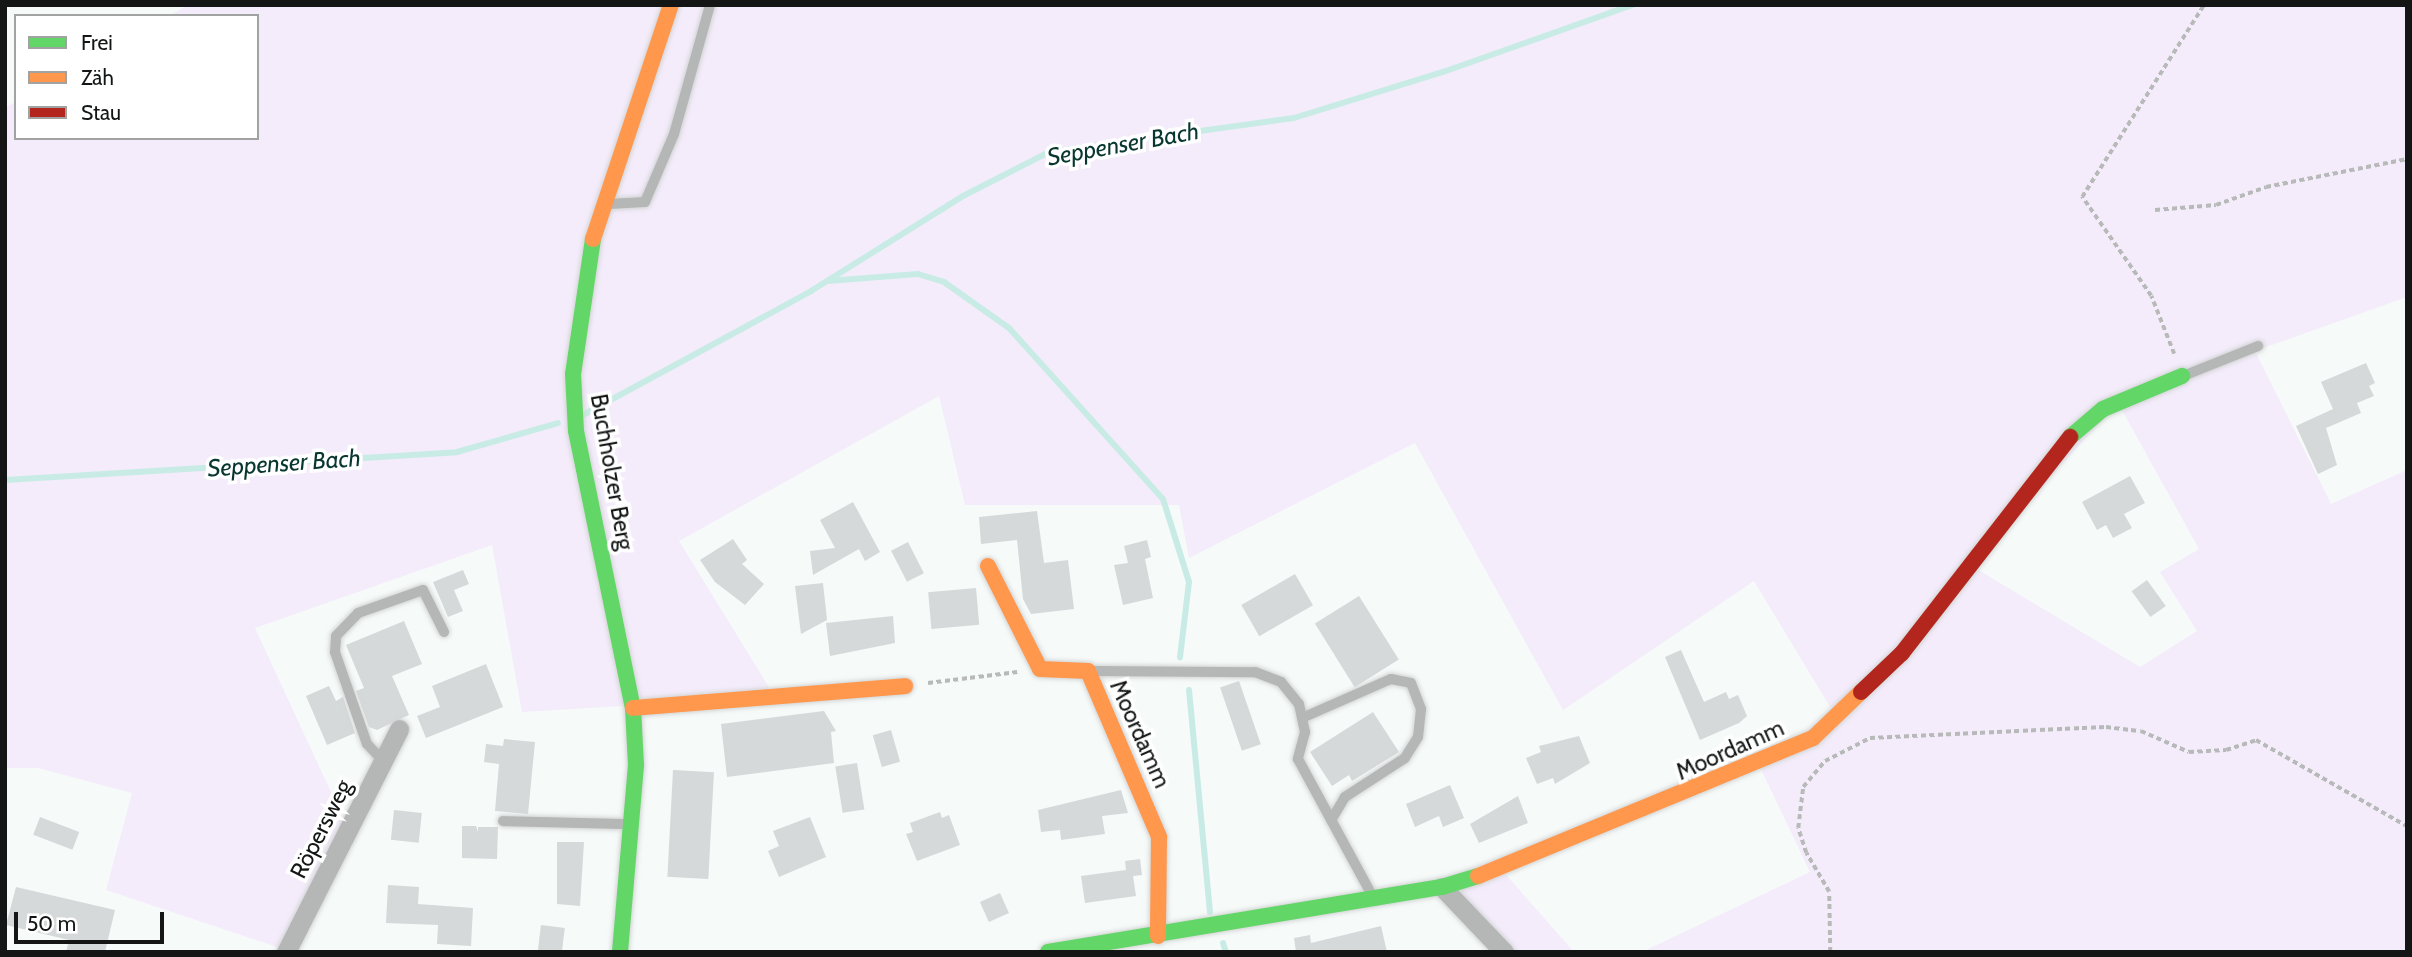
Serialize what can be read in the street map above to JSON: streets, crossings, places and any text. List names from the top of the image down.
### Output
{
  "streets": {
    "street": ["Buchholzer Berg", "Moordamm", "Röpersweg"]
  },
  "water": ["Seppenser Bach"],
  "legend": ["Frei", "Zäh", "Stau"],
  "scale_bar": "50 m"
}
